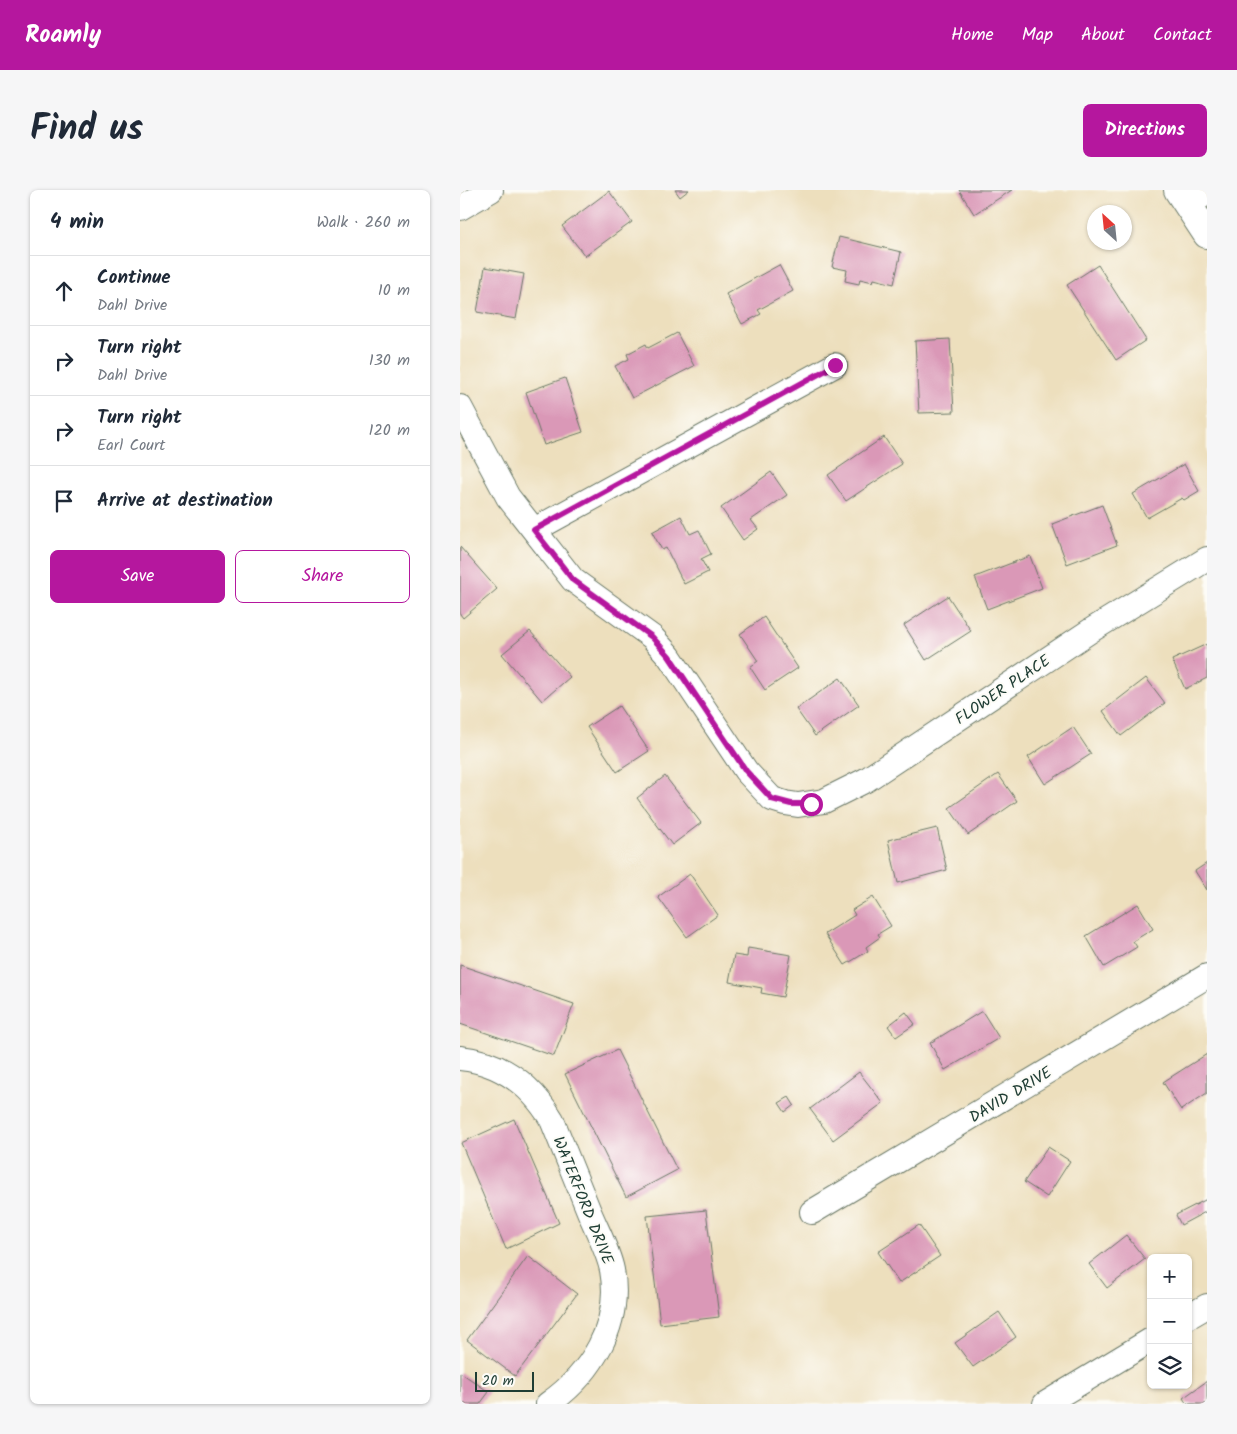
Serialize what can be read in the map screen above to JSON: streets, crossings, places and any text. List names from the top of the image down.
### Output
{
  "streets": {
    "street": ["FLOWER PLACE", "DAVID DRIVE", "WATERFORD DRIVE"]
  },
  "scale_bar": "20 m",
  "north": "top left",
  "page": {
    "header": "Roamly",
    "nav": [
      "Home",
      "Map",
      "About",
      "Contact"
    ],
    "title": "Find us",
    "buttons": [
      "Directions",
      ["Save", "Share"]
    ],
    "heading": ["4 min", "Walk · 260 m"],
    "list": [
      ["Continue", "Dahl Drive", "10 m"],
      ["Turn right", "Dahl Drive", "130 m"],
      ["Turn right", "Earl Court", "120 m"],
      "Arrive at destination"
    ],
    "map_buttons": ["+", "−"],
    "scale": "20 m"
  }
}
